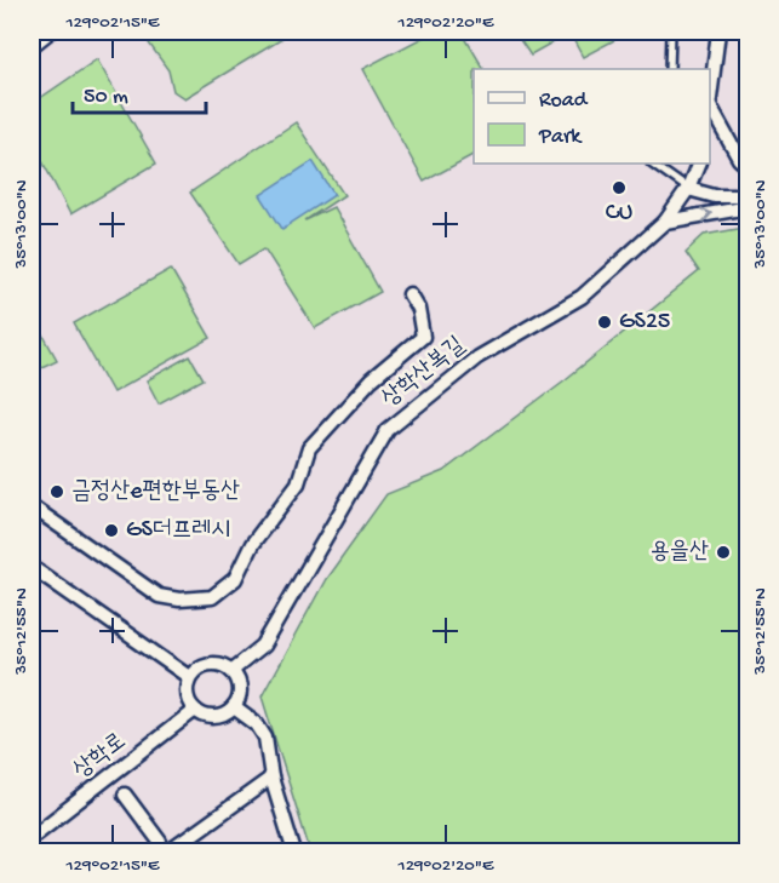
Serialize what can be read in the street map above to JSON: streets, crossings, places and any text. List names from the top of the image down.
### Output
{
  "streets": {
    "street": ["상학산복길", "상학로"]
  },
  "crossings": [
    ["상학산복길", "상학로"]
  ],
  "places": [
    "CU",
    "GS25",
    "금정산e편한부동산",
    "GS더프레시",
    "용을산"
  ],
  "legend": ["Road", "Park"],
  "scale_bar": "50 m",
  "coordinates": [
    "129°02'15\"E",
    "129°02'20\"E",
    "35°13'00\"N",
    "35°12'55\"N"
  ]
}
